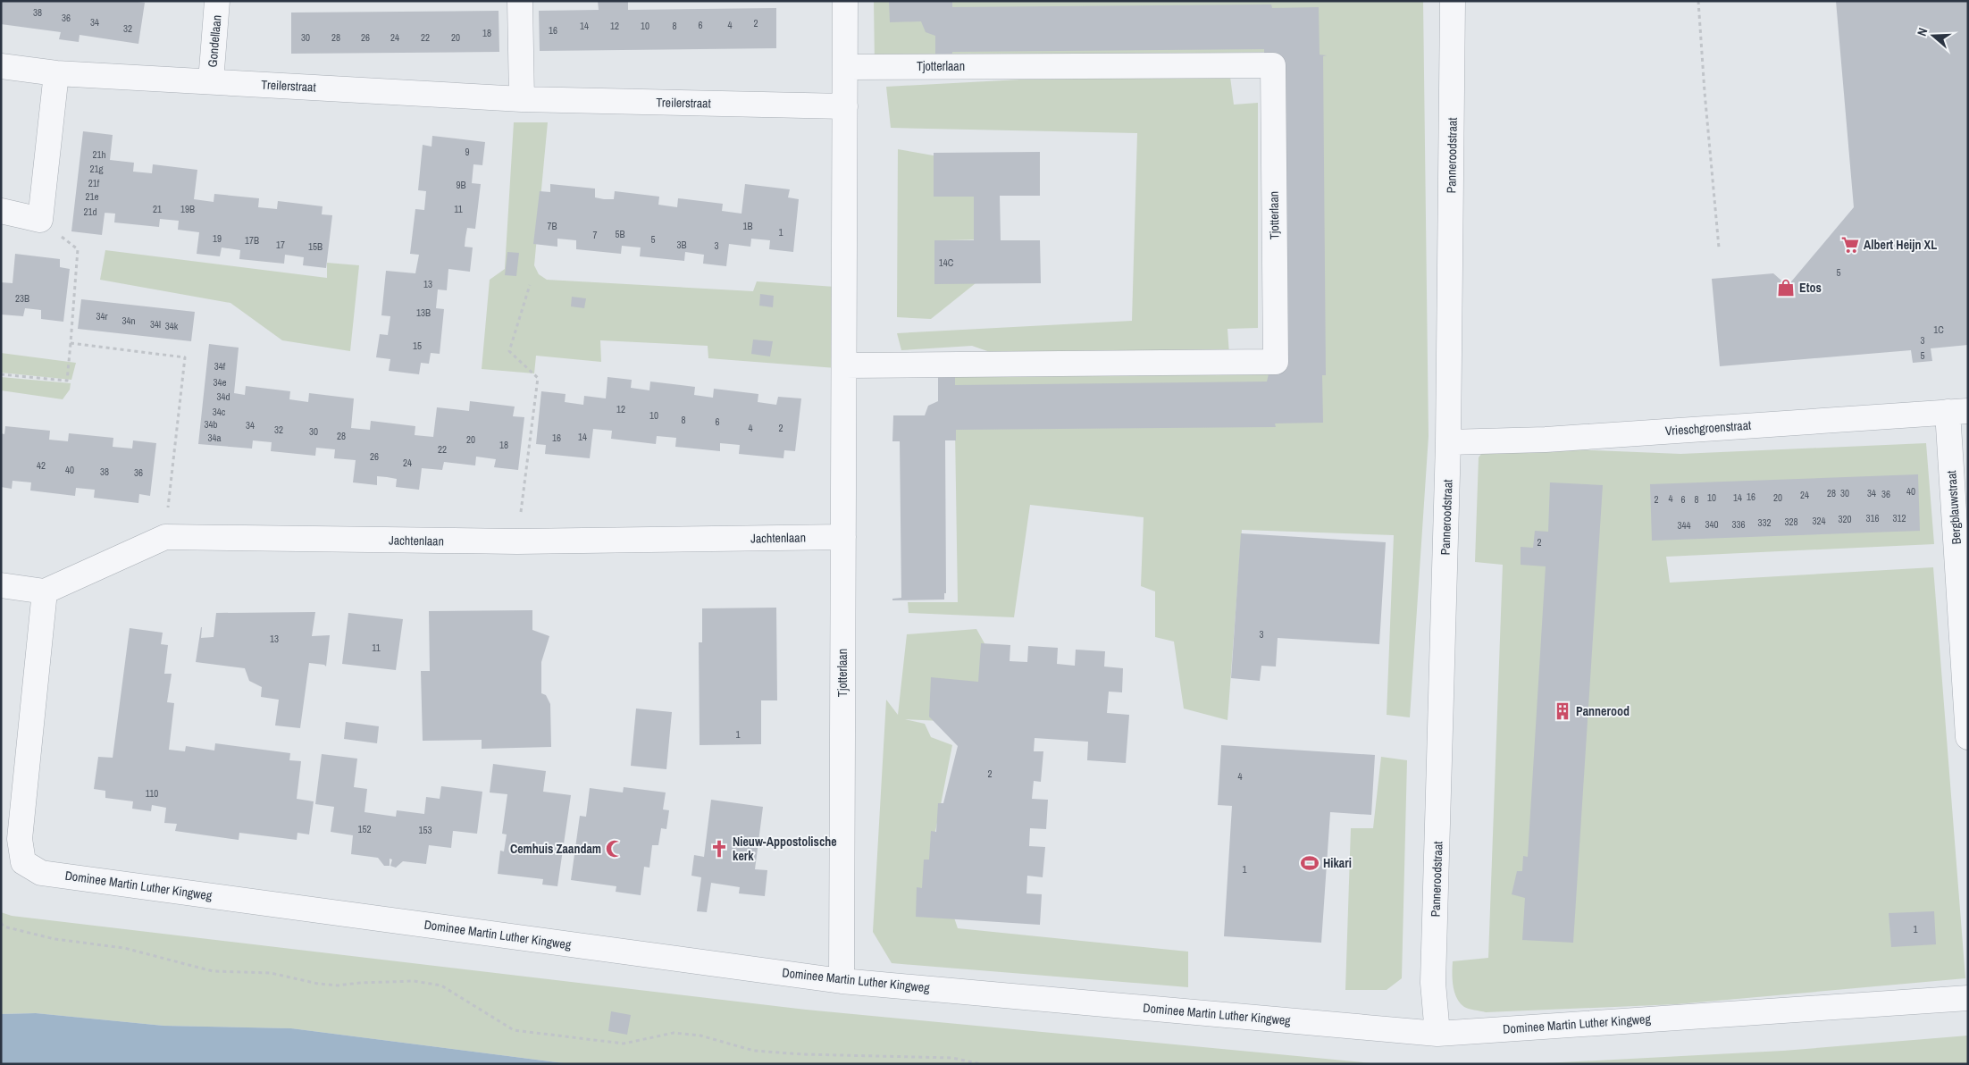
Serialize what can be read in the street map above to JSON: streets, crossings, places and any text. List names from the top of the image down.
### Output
{
  "streets": {
    "street": [
      "Gondellaan",
      "Tjotterlaan",
      "Treilerstraat",
      "Panneroodstraat",
      "Vrieschgroenstraat",
      "Bergblauwstraat",
      "Jachtenlaan",
      "Dominee Martin Luther Kingweg"
    ]
  },
  "crossings": [
    ["Gondellaan", "Treilerstraat"],
    ["Tjotterlaan", "Treilerstraat"],
    ["Tjotterlaan", "Jachtenlaan"],
    ["Tjotterlaan", "Dominee Martin Luther Kingweg"],
    ["Panneroodstraat", "Vrieschgroenstraat"],
    ["Panneroodstraat", "Dominee Martin Luther Kingweg"],
    ["Vrieschgroenstraat", "Bergblauwstraat"],
    ["Jachtenlaan", "Dominee Martin Luther Kingweg"]
  ],
  "places": {
    "supermarket": ["Albert Heijn XL"],
    "shop": ["Etos"],
    "building": ["Pannerood"],
    "mosque": ["Cemhuis Zaandam"],
    "church": ["Nieuw-Appostolische kerk"],
    "sports": ["Hikari"]
  },
  "house_numbers": [
    "38",
    "36",
    "34",
    "2",
    "6",
    "4",
    "14",
    "12",
    "10",
    "8",
    "32",
    "16",
    "18",
    "30",
    "28",
    "26",
    "24",
    "22",
    "20",
    "9",
    "21h",
    "21g",
    "21f",
    "9B",
    "21e",
    "21",
    "19B",
    "11",
    "21d",
    "7B",
    "1B",
    "1",
    "5B",
    "7",
    "19",
    "5",
    "17B",
    "17",
    "3B",
    "3",
    "15B",
    "14C",
    "5",
    "13",
    "23B",
    "13B",
    "34r",
    "34n",
    "34l",
    "34k",
    "1C",
    "3",
    "15",
    "5",
    "34f",
    "34e",
    "34d",
    "12",
    "34c",
    "10",
    "8",
    "6",
    "34b",
    "34",
    "4",
    "2",
    "32",
    "30",
    "28",
    "14",
    "34a",
    "16",
    "20",
    "18",
    "22",
    "26",
    "24",
    "42",
    "40",
    "38",
    "36",
    "40",
    "28",
    "30",
    "34",
    "36",
    "24",
    "16",
    "10",
    "14",
    "20",
    "4",
    "2",
    "6",
    "8",
    "316",
    "312",
    "320",
    "324",
    "328",
    "332",
    "340",
    "336",
    "344",
    "2",
    "3",
    "13",
    "11",
    "1",
    "2",
    "4",
    "110",
    "152",
    "153",
    "1",
    "1"
  ],
  "north": "left"
}
